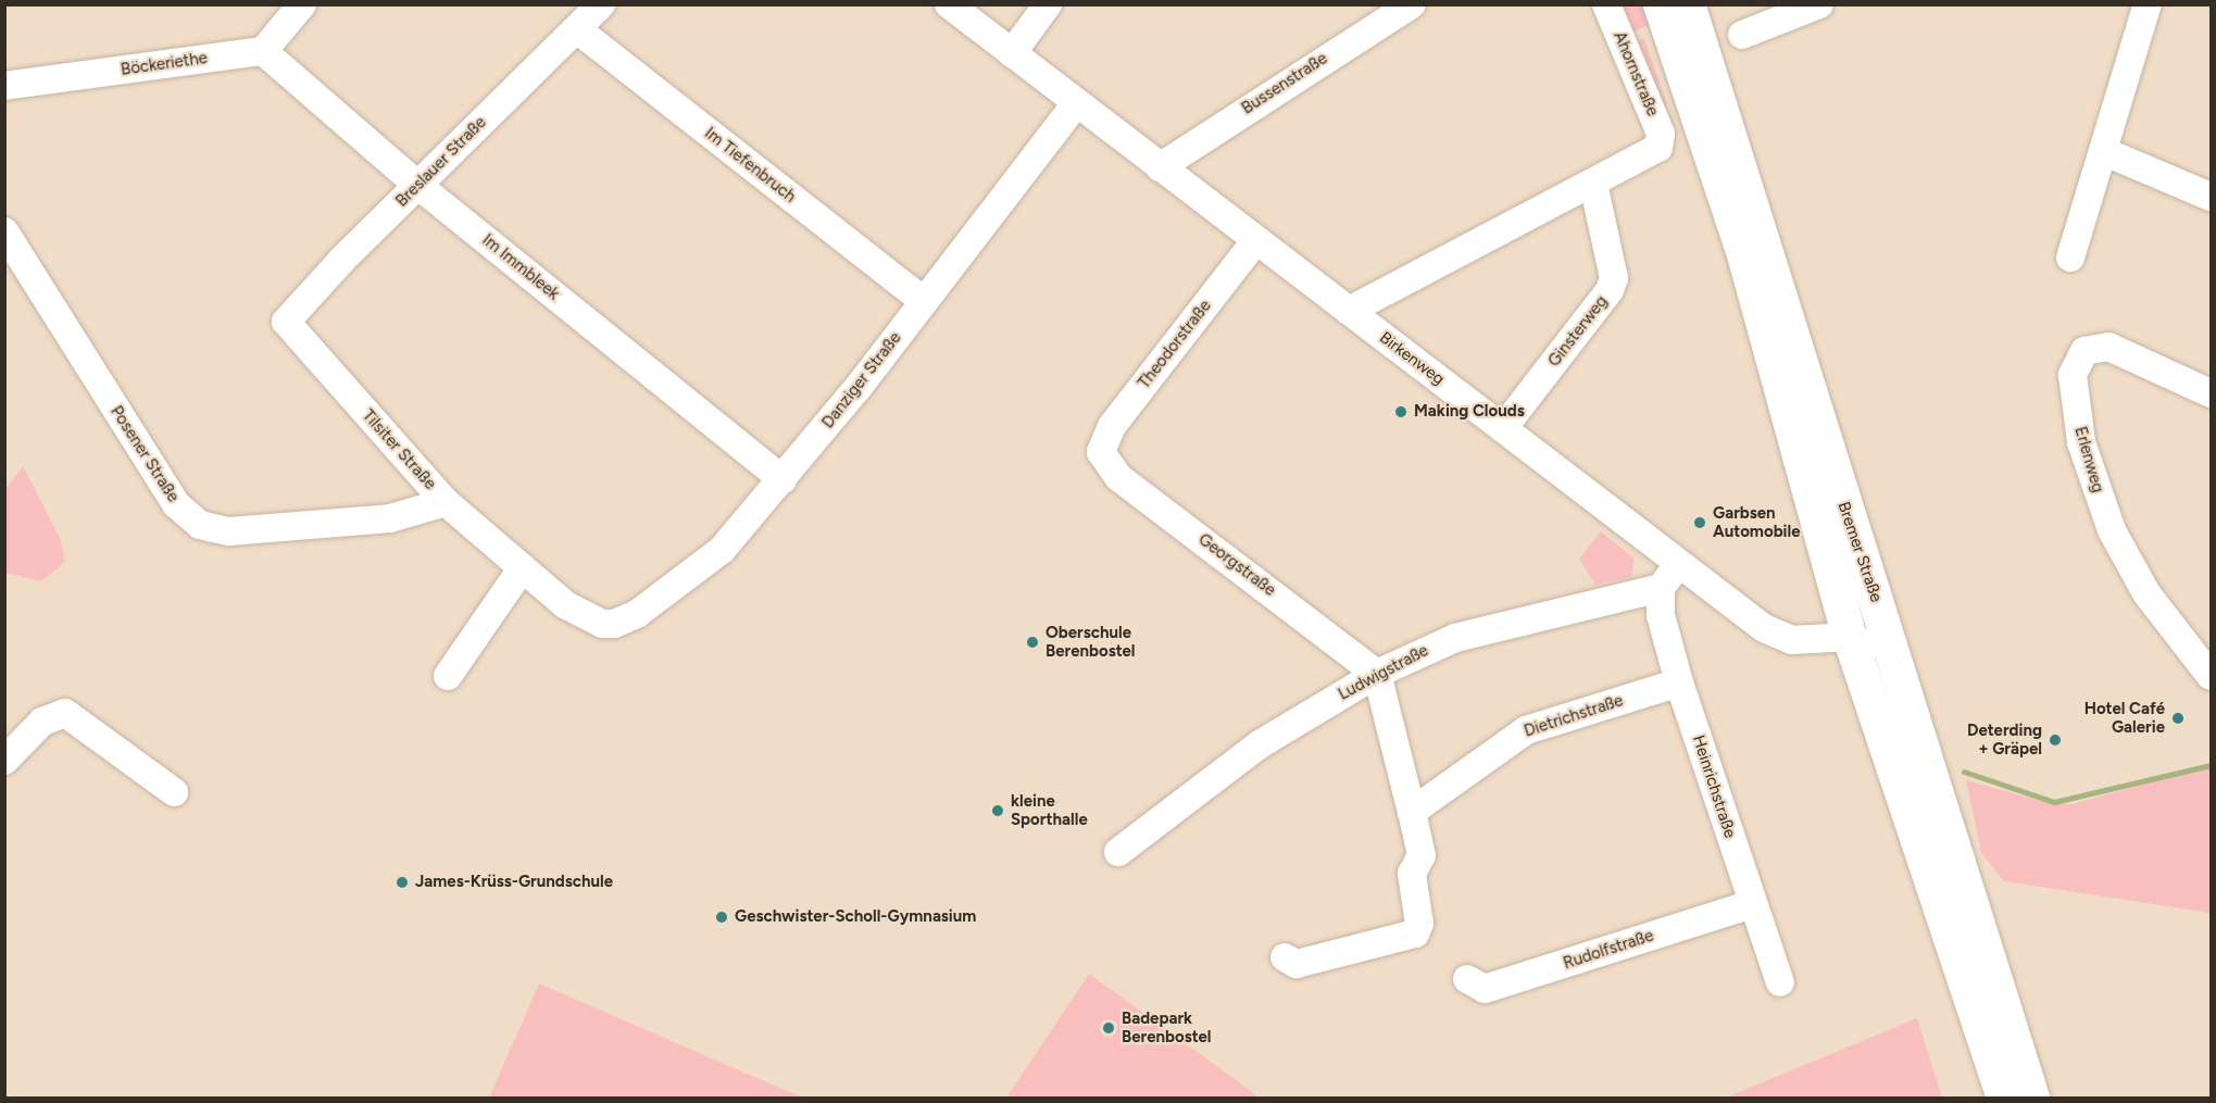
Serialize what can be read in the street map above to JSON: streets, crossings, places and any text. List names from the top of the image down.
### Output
{
  "streets": {
    "main road": ["Bremer Straße"],
    "street": [
      "Böckeriethe",
      "Ahornstraße",
      "Bussenstraße",
      "Breslauer Straße",
      "Im Tiefenbruch",
      "Im Immbleek",
      "Ginsterweg",
      "Theodorstraße",
      "Birkenweg",
      "Danziger Straße",
      "Tilsiter Straße",
      "Posener Straße",
      "Erlenweg",
      "Georgstraße",
      "Ludwigstraße",
      "Dietrichstraße",
      "Heinrichstraße",
      "Rudolfstraße"
    ]
  },
  "crossings": [
    ["Böckeriethe", "Im Immbleek"],
    ["Ahornstraße", "Ginsterweg"],
    ["Bussenstraße", "Birkenweg"],
    ["Breslauer Straße", "Im Tiefenbruch"],
    ["Breslauer Straße", "Im Immbleek"],
    ["Breslauer Straße", "Tilsiter Straße"],
    ["Im Tiefenbruch", "Danziger Straße"],
    ["Im Immbleek", "Danziger Straße"],
    ["Ginsterweg", "Birkenweg"],
    ["Theodorstraße", "Birkenweg"],
    ["Theodorstraße", "Georgstraße"],
    ["Birkenweg", "Danziger Straße"],
    ["Birkenweg", "Bremer Straße"],
    ["Danziger Straße", "Tilsiter Straße"],
    ["Tilsiter Straße", "Posener Straße"],
    ["Georgstraße", "Ludwigstraße"],
    ["Ludwigstraße", "Heinrichstraße"],
    ["Dietrichstraße", "Heinrichstraße"],
    ["Heinrichstraße", "Rudolfstraße"]
  ],
  "places": [
    "Making Clouds",
    "Garbsen Automobile",
    "Oberschule Berenbostel",
    "Hotel Café Galerie",
    "Deterding + Gräpel",
    "kleine Sporthalle",
    "James-Krüss-Grundschule",
    "Geschwister-Scholl-Gymnasium",
    "Badepark Berenbostel"
  ]
}
